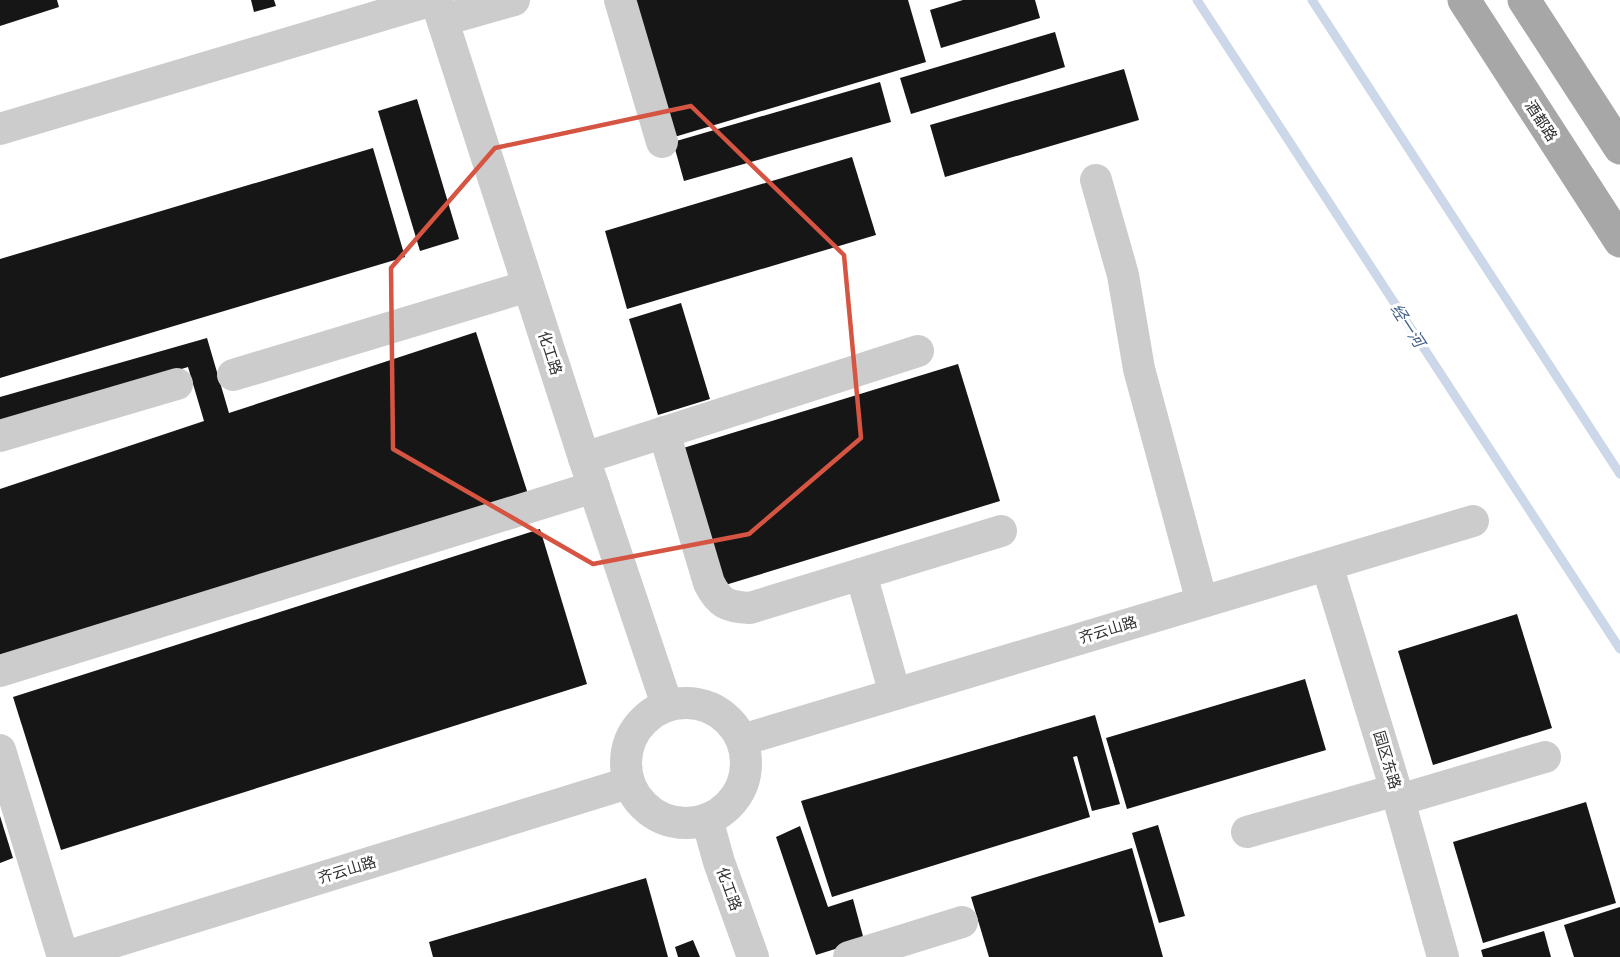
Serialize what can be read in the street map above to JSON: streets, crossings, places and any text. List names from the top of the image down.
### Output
{
  "streets": {
    "main road": ["酒都路"],
    "street": ["化工路", "齐云山路", "园区东路"]
  },
  "crossings": [
    ["化工路", "齐云山路"],
    ["齐云山路", "园区东路"]
  ],
  "water": ["经一河"]
}
